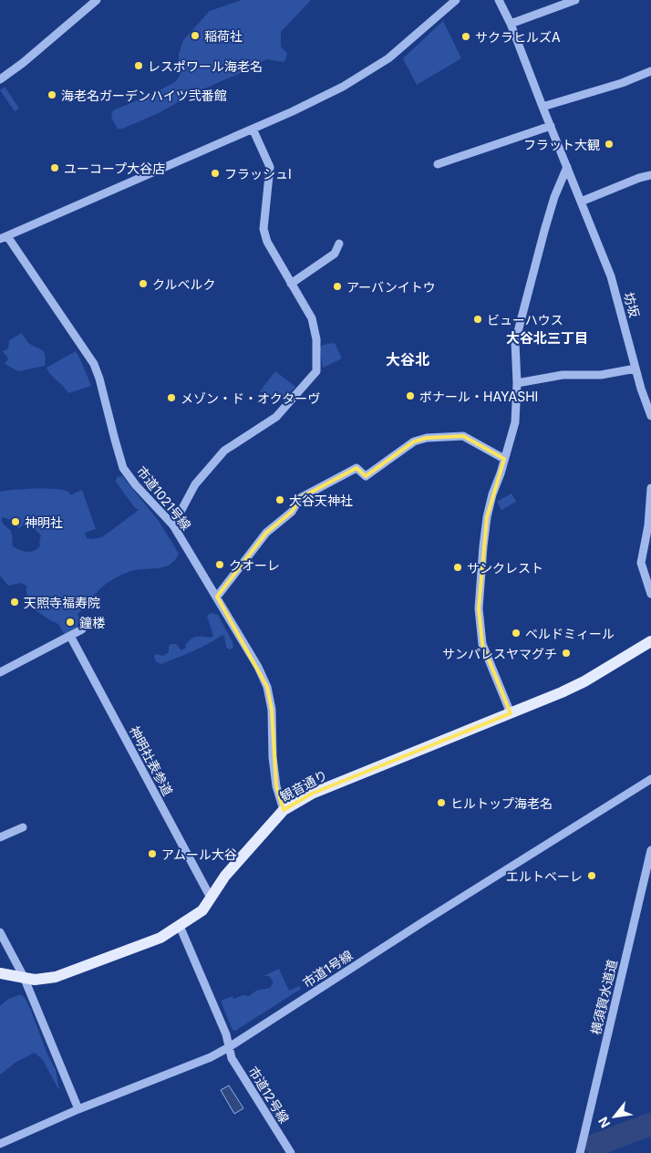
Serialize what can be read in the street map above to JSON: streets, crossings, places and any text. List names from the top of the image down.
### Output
{
  "streets": {
    "main road": ["観音通り"],
    "street": [
      "坊坂",
      "市道1021号線",
      "神明社表参道",
      "市道1号線",
      "横須賀水道道",
      "市道12号線"
    ]
  },
  "crossings": [
    ["市道1021号線", "観音通り"],
    ["神明社表参道", "観音通り"],
    ["観音通り", "市道12号線"],
    ["市道1号線", "市道12号線"]
  ],
  "districts": ["大谷北三丁目", "大谷北"],
  "places": [
    "稲荷社",
    "サクラヒルズA",
    "レスポワール海老名",
    "海老名ガーデンハイツ弐番館",
    "フラット大観",
    "ユーコープ大谷店",
    "フラッシュI",
    "クルベルク",
    "アーバンイトウ",
    "ビューハウス",
    "ボナール・HAYASHI",
    "メゾン・ド・オクターヴ",
    "大谷天神社",
    "神明社",
    "クオーレ",
    "サンクレスト",
    "天照寺福寿院",
    "鐘楼",
    "ベルドミィール",
    "サンパレスヤマグチ",
    "ヒルトップ海老名",
    "アムール大谷",
    "エルトベーレ"
  ],
  "north": "bottom left"
}
